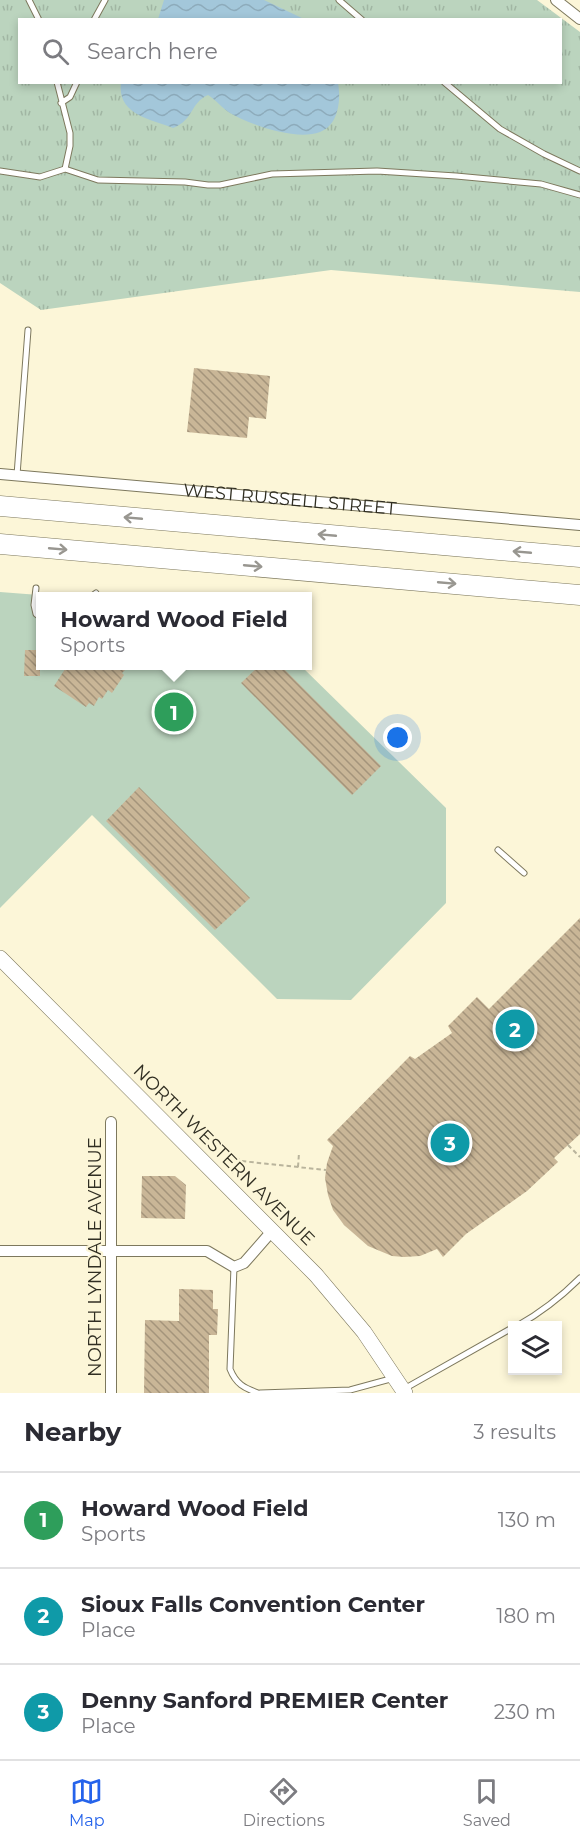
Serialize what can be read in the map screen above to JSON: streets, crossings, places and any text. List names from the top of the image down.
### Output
{
  "streets": {
    "highway": ["WEST RUSSELL STREET"],
    "street": ["NORTH WESTERN AVENUE", "NORTH LYNDALE AVENUE"]
  },
  "page": {
    "search": "Search here",
    "popup": ["Howard Wood Field", "Sports"],
    "pins": ["1", "2", "3"],
    "heading": ["Nearby", "3 results"],
    "list": [
      {
        "mark": "1",
        "name": "Howard Wood Field",
        "note": "Sports",
        "value": "130 m"
      },
      {
        "mark": "2",
        "name": "Sioux Falls Convention Center",
        "note": "Place",
        "value": "180 m"
      },
      {
        "mark": "3",
        "name": "Denny Sanford PREMIER Center",
        "note": "Place",
        "value": "230 m"
      }
    ],
    "nav": ["Map", "Directions", "Saved"]
  }
}
